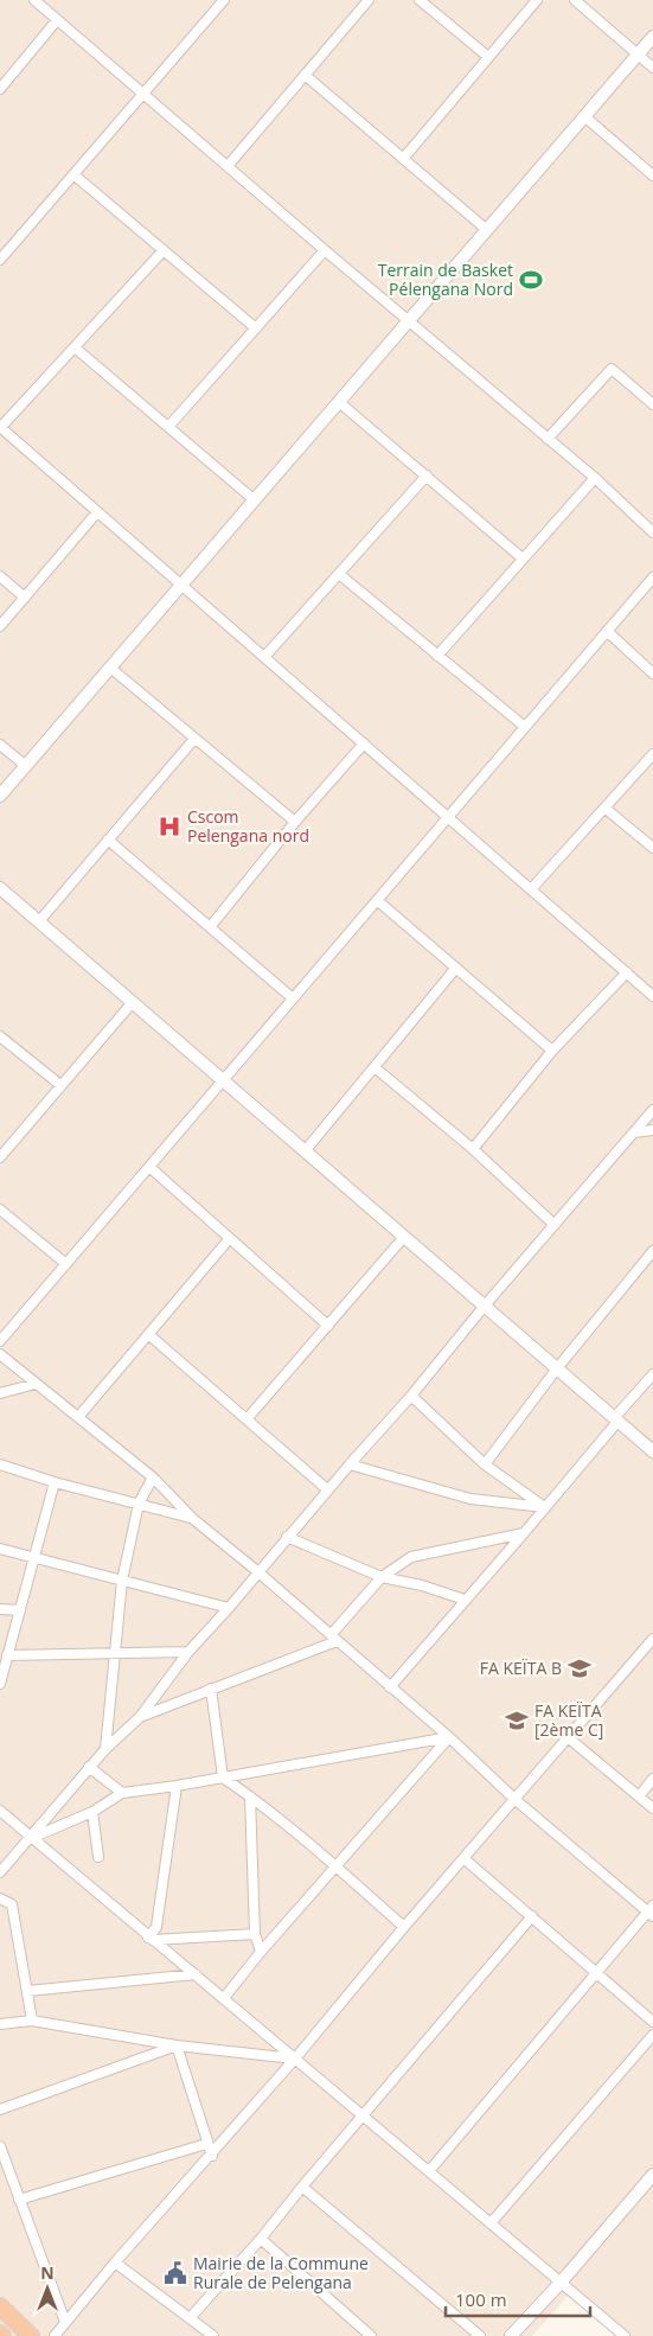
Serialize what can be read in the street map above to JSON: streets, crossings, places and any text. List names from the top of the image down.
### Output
{
  "places": {
    "sports": ["Terrain de Basket Pélengana Nord"],
    "hospital": ["Cscom Pelengana nord"],
    "school or university": ["FA KEÏTA B", "FA KEÏTA [2ème C]"],
    "public building": ["Mairie de la Commune Rurale de Pelengana"]
  },
  "scale_bar": "100 m",
  "north": "top"
}
